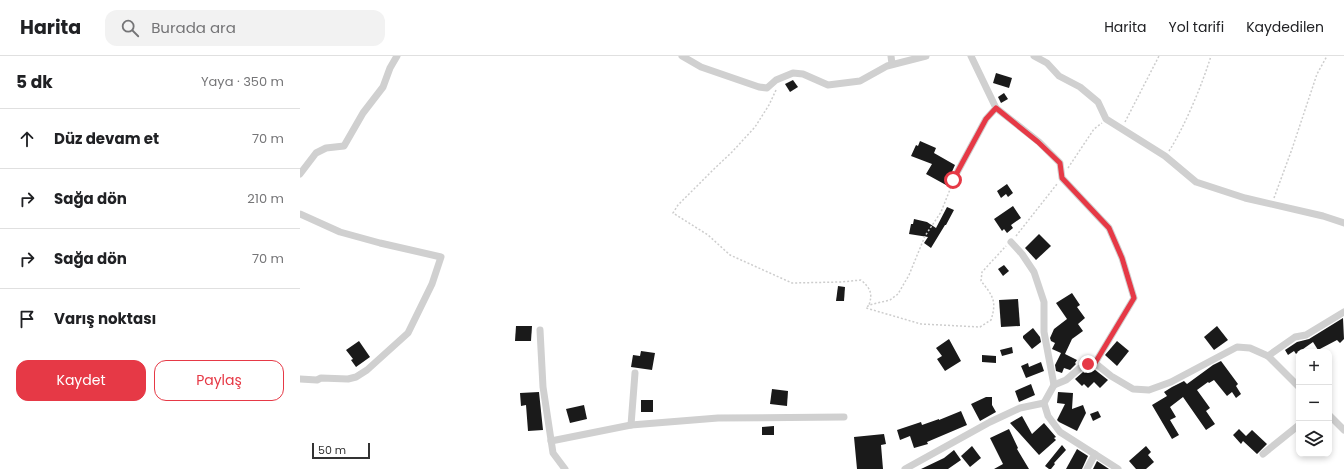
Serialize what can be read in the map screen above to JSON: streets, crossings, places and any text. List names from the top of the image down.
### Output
{
  "scale_bar": "50 m",
  "page": {
    "header": "Harita",
    "search": "Burada ara",
    "nav": ["Harita", "Yol tarifi", "Kaydedilen"],
    "heading": ["5 dk", "Yaya · 350 m"],
    "list": [
      ["Düz devam et", "70 m"],
      ["Sağa dön", "210 m"],
      ["Sağa dön", "70 m"],
      "Varış noktası"
    ],
    "buttons": ["Kaydet", "Paylaş"],
    "map_buttons": ["+", "−"],
    "scale": "50 m"
  }
}
